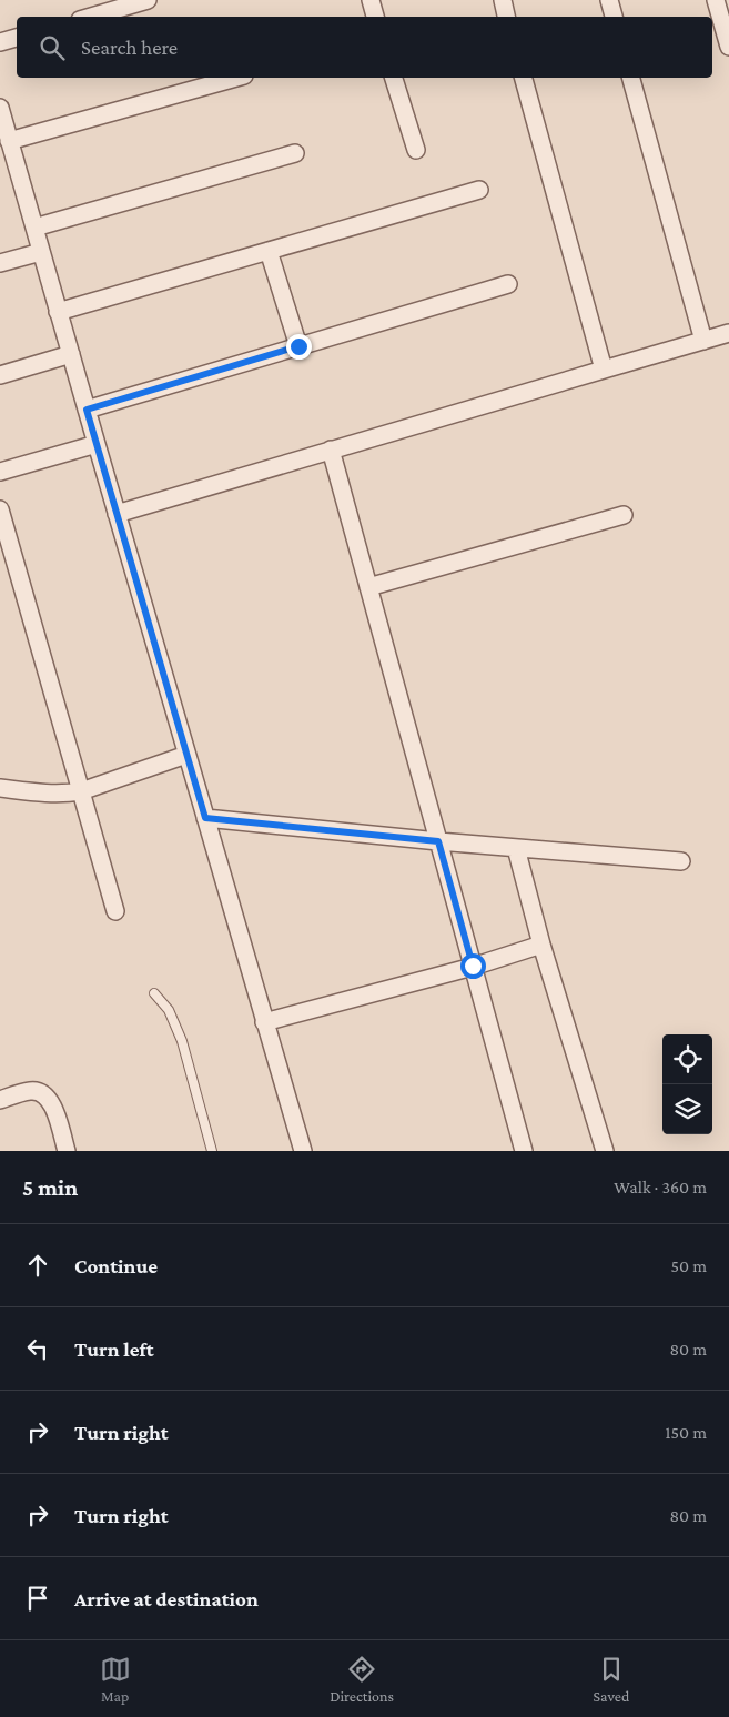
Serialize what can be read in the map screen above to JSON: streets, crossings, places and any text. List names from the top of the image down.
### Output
{
  "page": {
    "search": "Search here",
    "heading": ["5 min", "Walk · 360 m"],
    "list": [
      ["Continue", "50 m"],
      ["Turn left", "80 m"],
      ["Turn right", "150 m"],
      ["Turn right", "80 m"],
      "Arrive at destination"
    ],
    "nav": ["Map", "Directions", "Saved"]
  }
}
